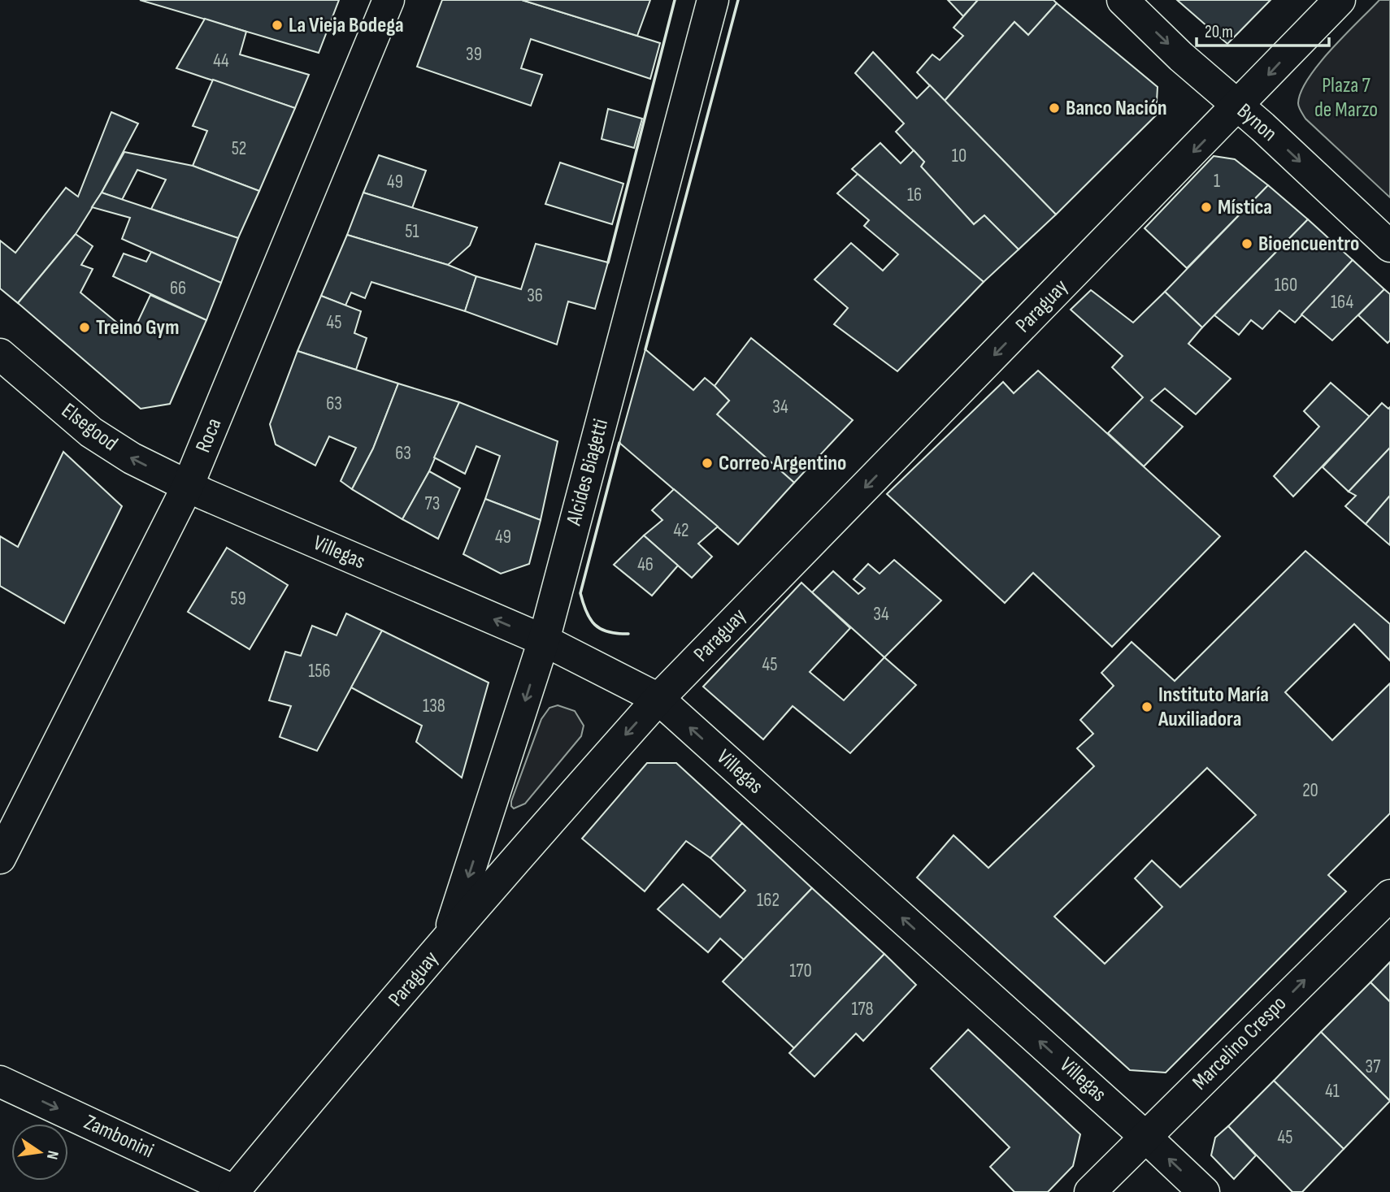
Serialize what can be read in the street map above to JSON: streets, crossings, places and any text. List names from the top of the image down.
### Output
{
  "streets": {
    "street": [
      "Bynon",
      "Paraguay",
      "Elsegood",
      "Roca",
      "Alcides Biagetti",
      "Villegas",
      "Marcelino Crespo",
      "Zambonini"
    ]
  },
  "crossings": [
    ["Bynon", "Paraguay"],
    ["Paraguay", "Alcides Biagetti"],
    ["Paraguay", "Villegas"],
    ["Paraguay", "Zambonini"],
    ["Elsegood", "Roca"],
    ["Elsegood", "Villegas"],
    ["Roca", "Villegas"],
    ["Alcides Biagetti", "Villegas"],
    ["Villegas", "Marcelino Crespo"]
  ],
  "one_way": [
    "Bynon",
    "Paraguay",
    "Elsegood",
    "Villegas",
    "Marcelino Crespo",
    "Zambonini"
  ],
  "parks": ["Plaza 7 de Marzo"],
  "places": [
    "La Vieja Bodega",
    "Banco Nación",
    "Mística",
    "Bioencuentro",
    "Treino Gym",
    "Correo Argentino",
    "Instituto María Auxiliadora"
  ],
  "house_numbers": [
    "39",
    "44",
    "52",
    "10",
    "1",
    "49",
    "16",
    "51",
    "160",
    "66",
    "36",
    "164",
    "45",
    "63",
    "34",
    "63",
    "73",
    "42",
    "49",
    "46",
    "59",
    "34",
    "45",
    "156",
    "138",
    "20",
    "162",
    "170",
    "178",
    "37",
    "41",
    "45"
  ],
  "scale_bar": "20 m",
  "north": "right"
}
